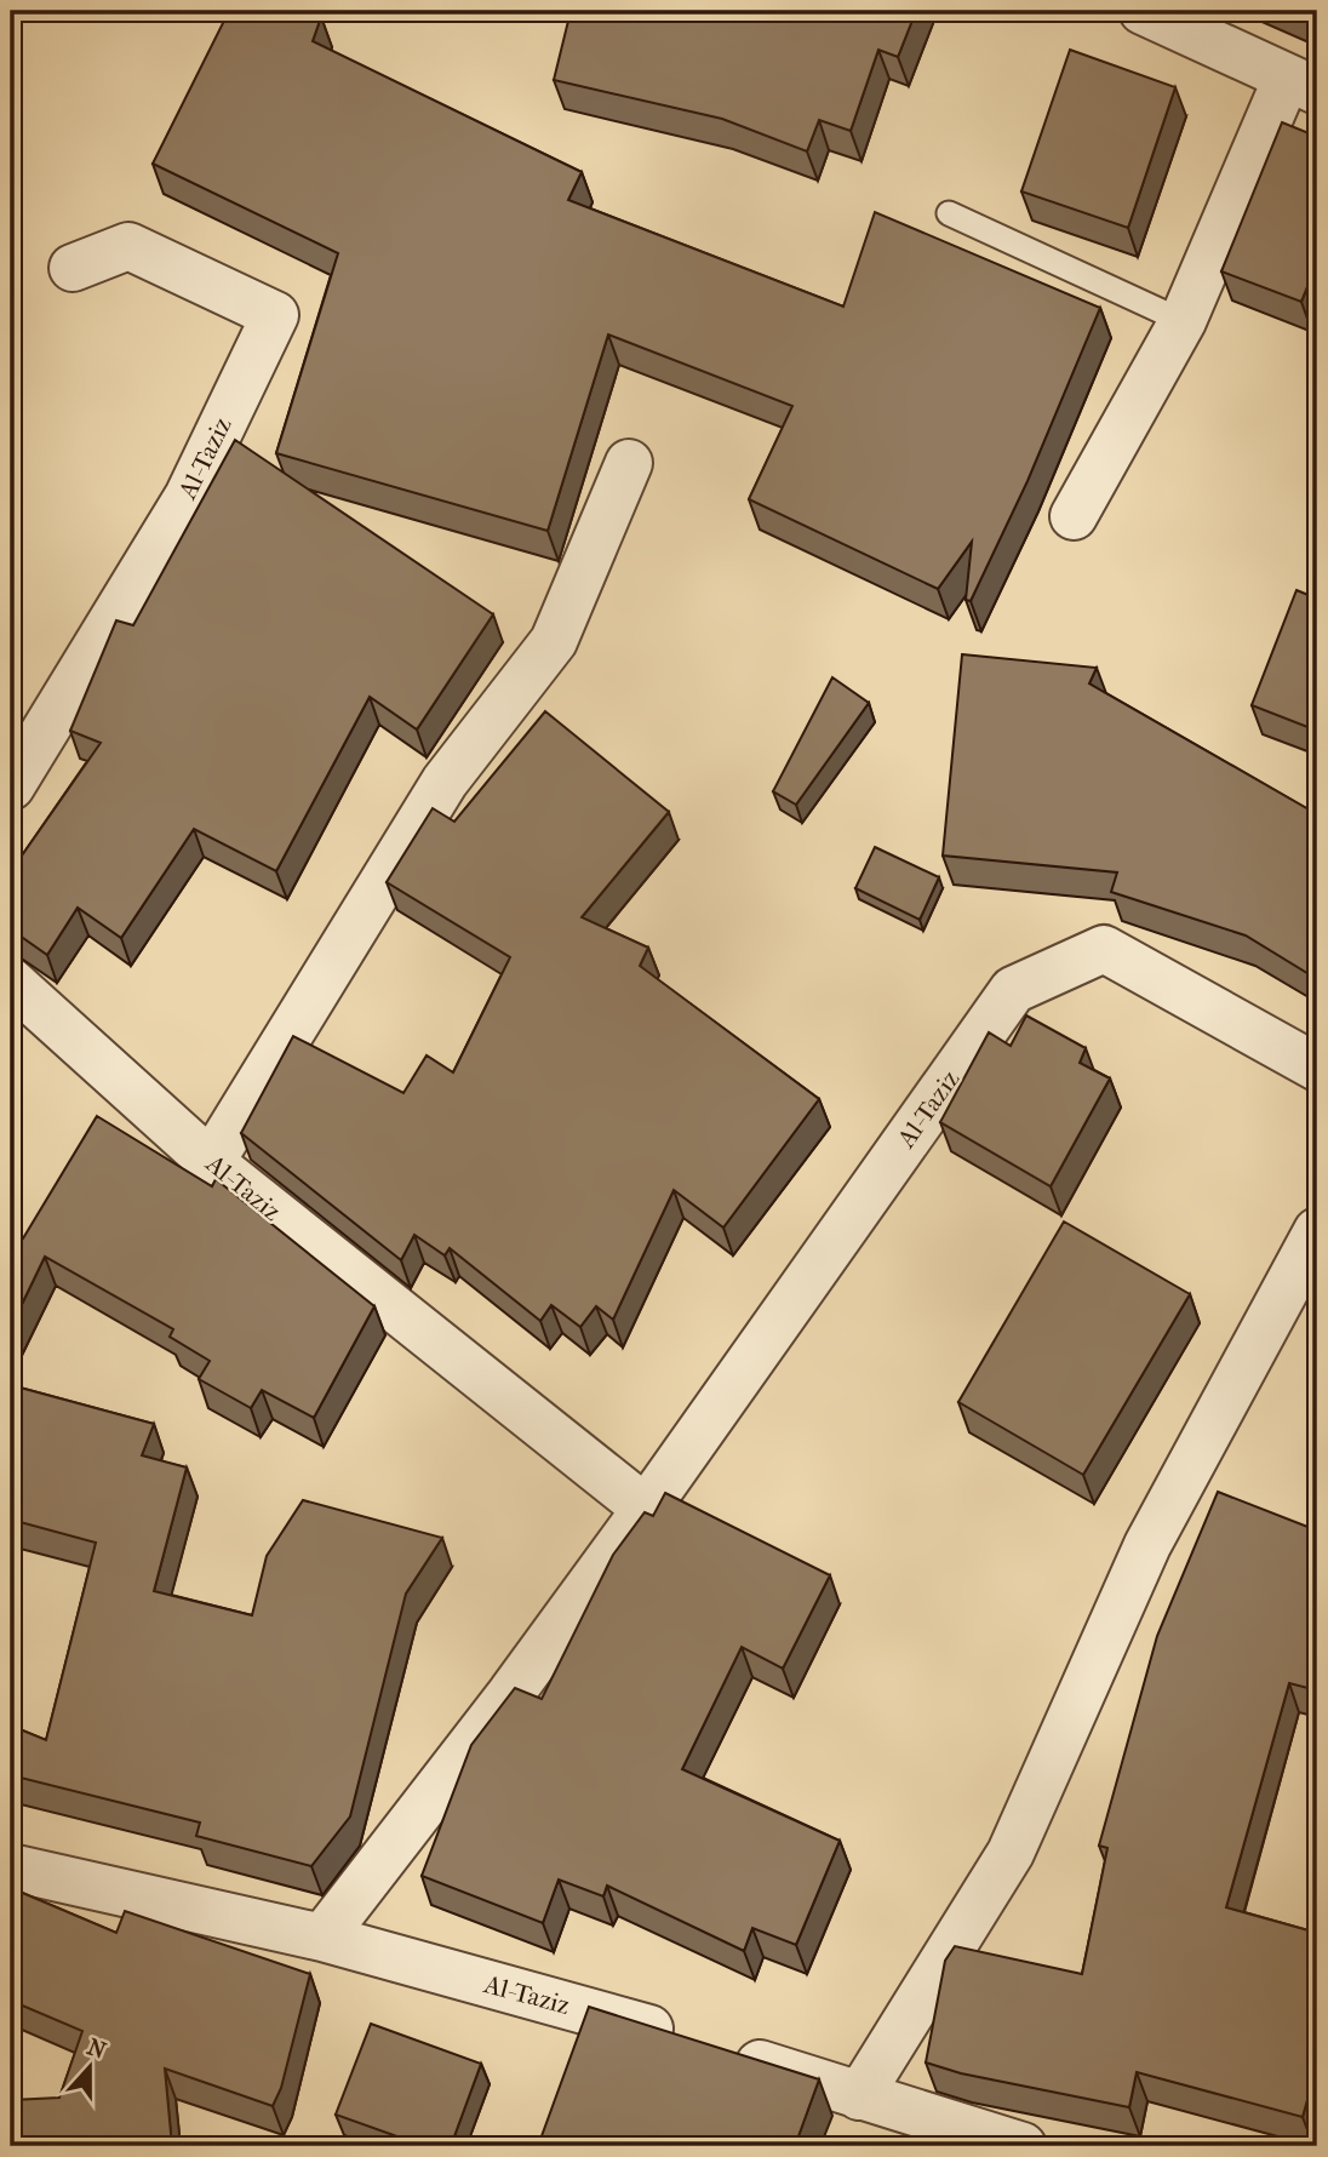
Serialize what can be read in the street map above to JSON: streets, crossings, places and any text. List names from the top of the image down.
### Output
{
  "streets": {
    "street": ["Al-Taziz"]
  },
  "north": "top"
}
